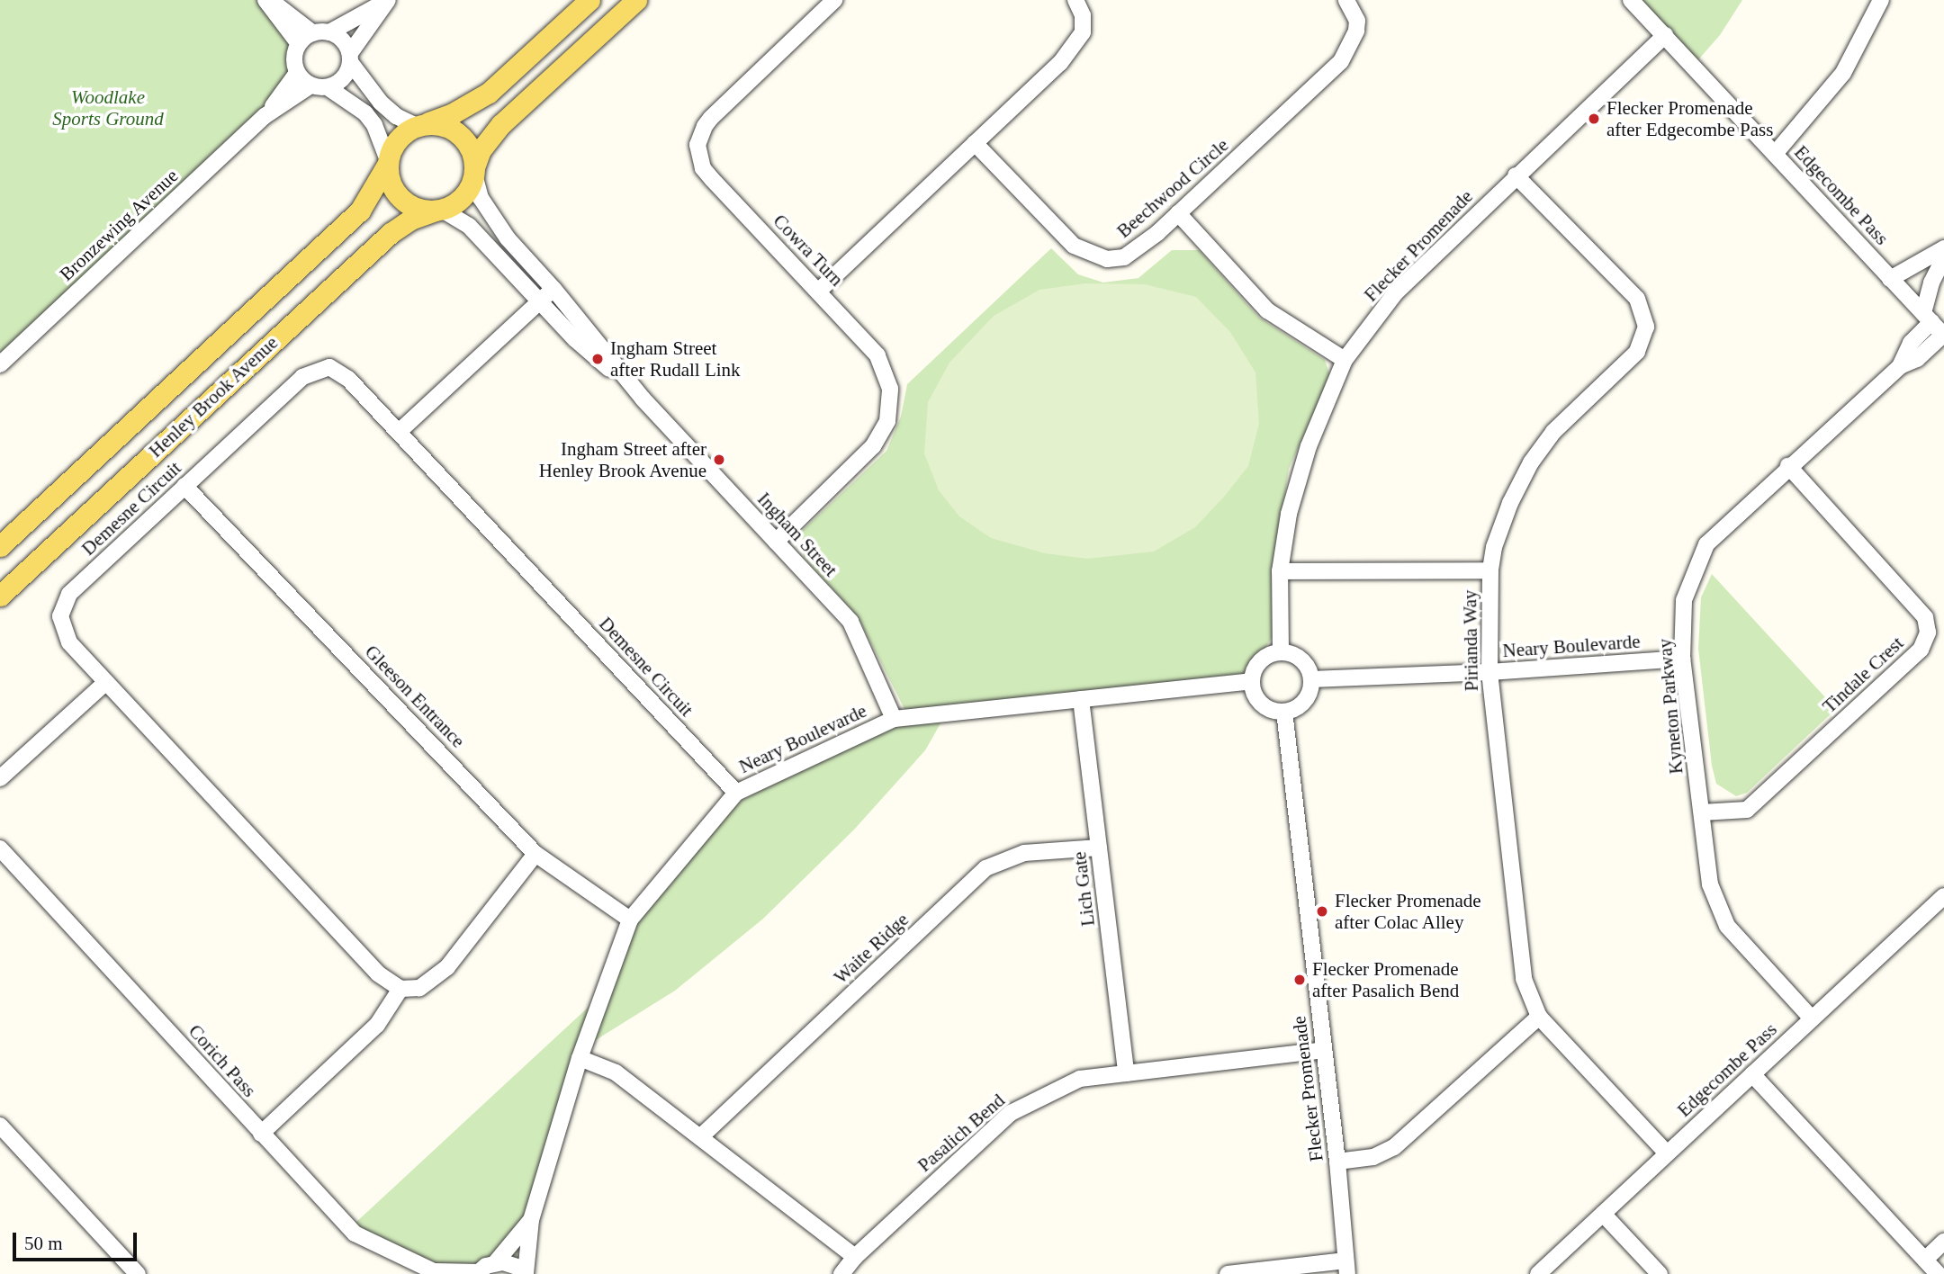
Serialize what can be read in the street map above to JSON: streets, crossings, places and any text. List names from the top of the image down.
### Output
{
  "streets": {
    "main road": ["Henley Brook Avenue"],
    "street": [
      "Beechwood Circle",
      "Edgecombe Pass",
      "Bronzewing Avenue",
      "Flecker Promenade",
      "Cowra Turn",
      "Demesne Circuit",
      "Ingham Street",
      "Pirianda Way",
      "Neary Boulevarde",
      "Tindale Crest",
      "Gleeson Entrance",
      "Kyneton Parkway",
      "Lich Gate",
      "Waite Ridge",
      "Corich Pass",
      "Pasalich Bend"
    ]
  },
  "crossings": [
    ["Edgecombe Pass", "Flecker Promenade"],
    ["Edgecombe Pass", "Pirianda Way"],
    ["Edgecombe Pass", "Kyneton Parkway"],
    ["Flecker Promenade", "Pirianda Way"],
    ["Flecker Promenade", "Neary Boulevarde"],
    ["Flecker Promenade", "Pasalich Bend"],
    ["Cowra Turn", "Ingham Street"],
    ["Henley Brook Avenue", "Ingham Street"],
    ["Demesne Circuit", "Neary Boulevarde"],
    ["Demesne Circuit", "Gleeson Entrance"],
    ["Ingham Street", "Neary Boulevarde"],
    ["Pirianda Way", "Neary Boulevarde"],
    ["Neary Boulevarde", "Gleeson Entrance"],
    ["Neary Boulevarde", "Kyneton Parkway"],
    ["Neary Boulevarde", "Lich Gate"],
    ["Neary Boulevarde", "Corich Pass"],
    ["Tindale Crest", "Kyneton Parkway"],
    ["Lich Gate", "Waite Ridge"],
    ["Lich Gate", "Pasalich Bend"]
  ],
  "parks": ["Woodlake Sports Ground"],
  "places": [
    "Flecker Promenade after Edgecombe Pass",
    "Ingham Street after Rudall Link",
    "Ingham Street after Henley Brook Avenue",
    "Flecker Promenade after Colac Alley",
    "Flecker Promenade after Pasalich Bend"
  ],
  "scale_bar": "50 m"
}
